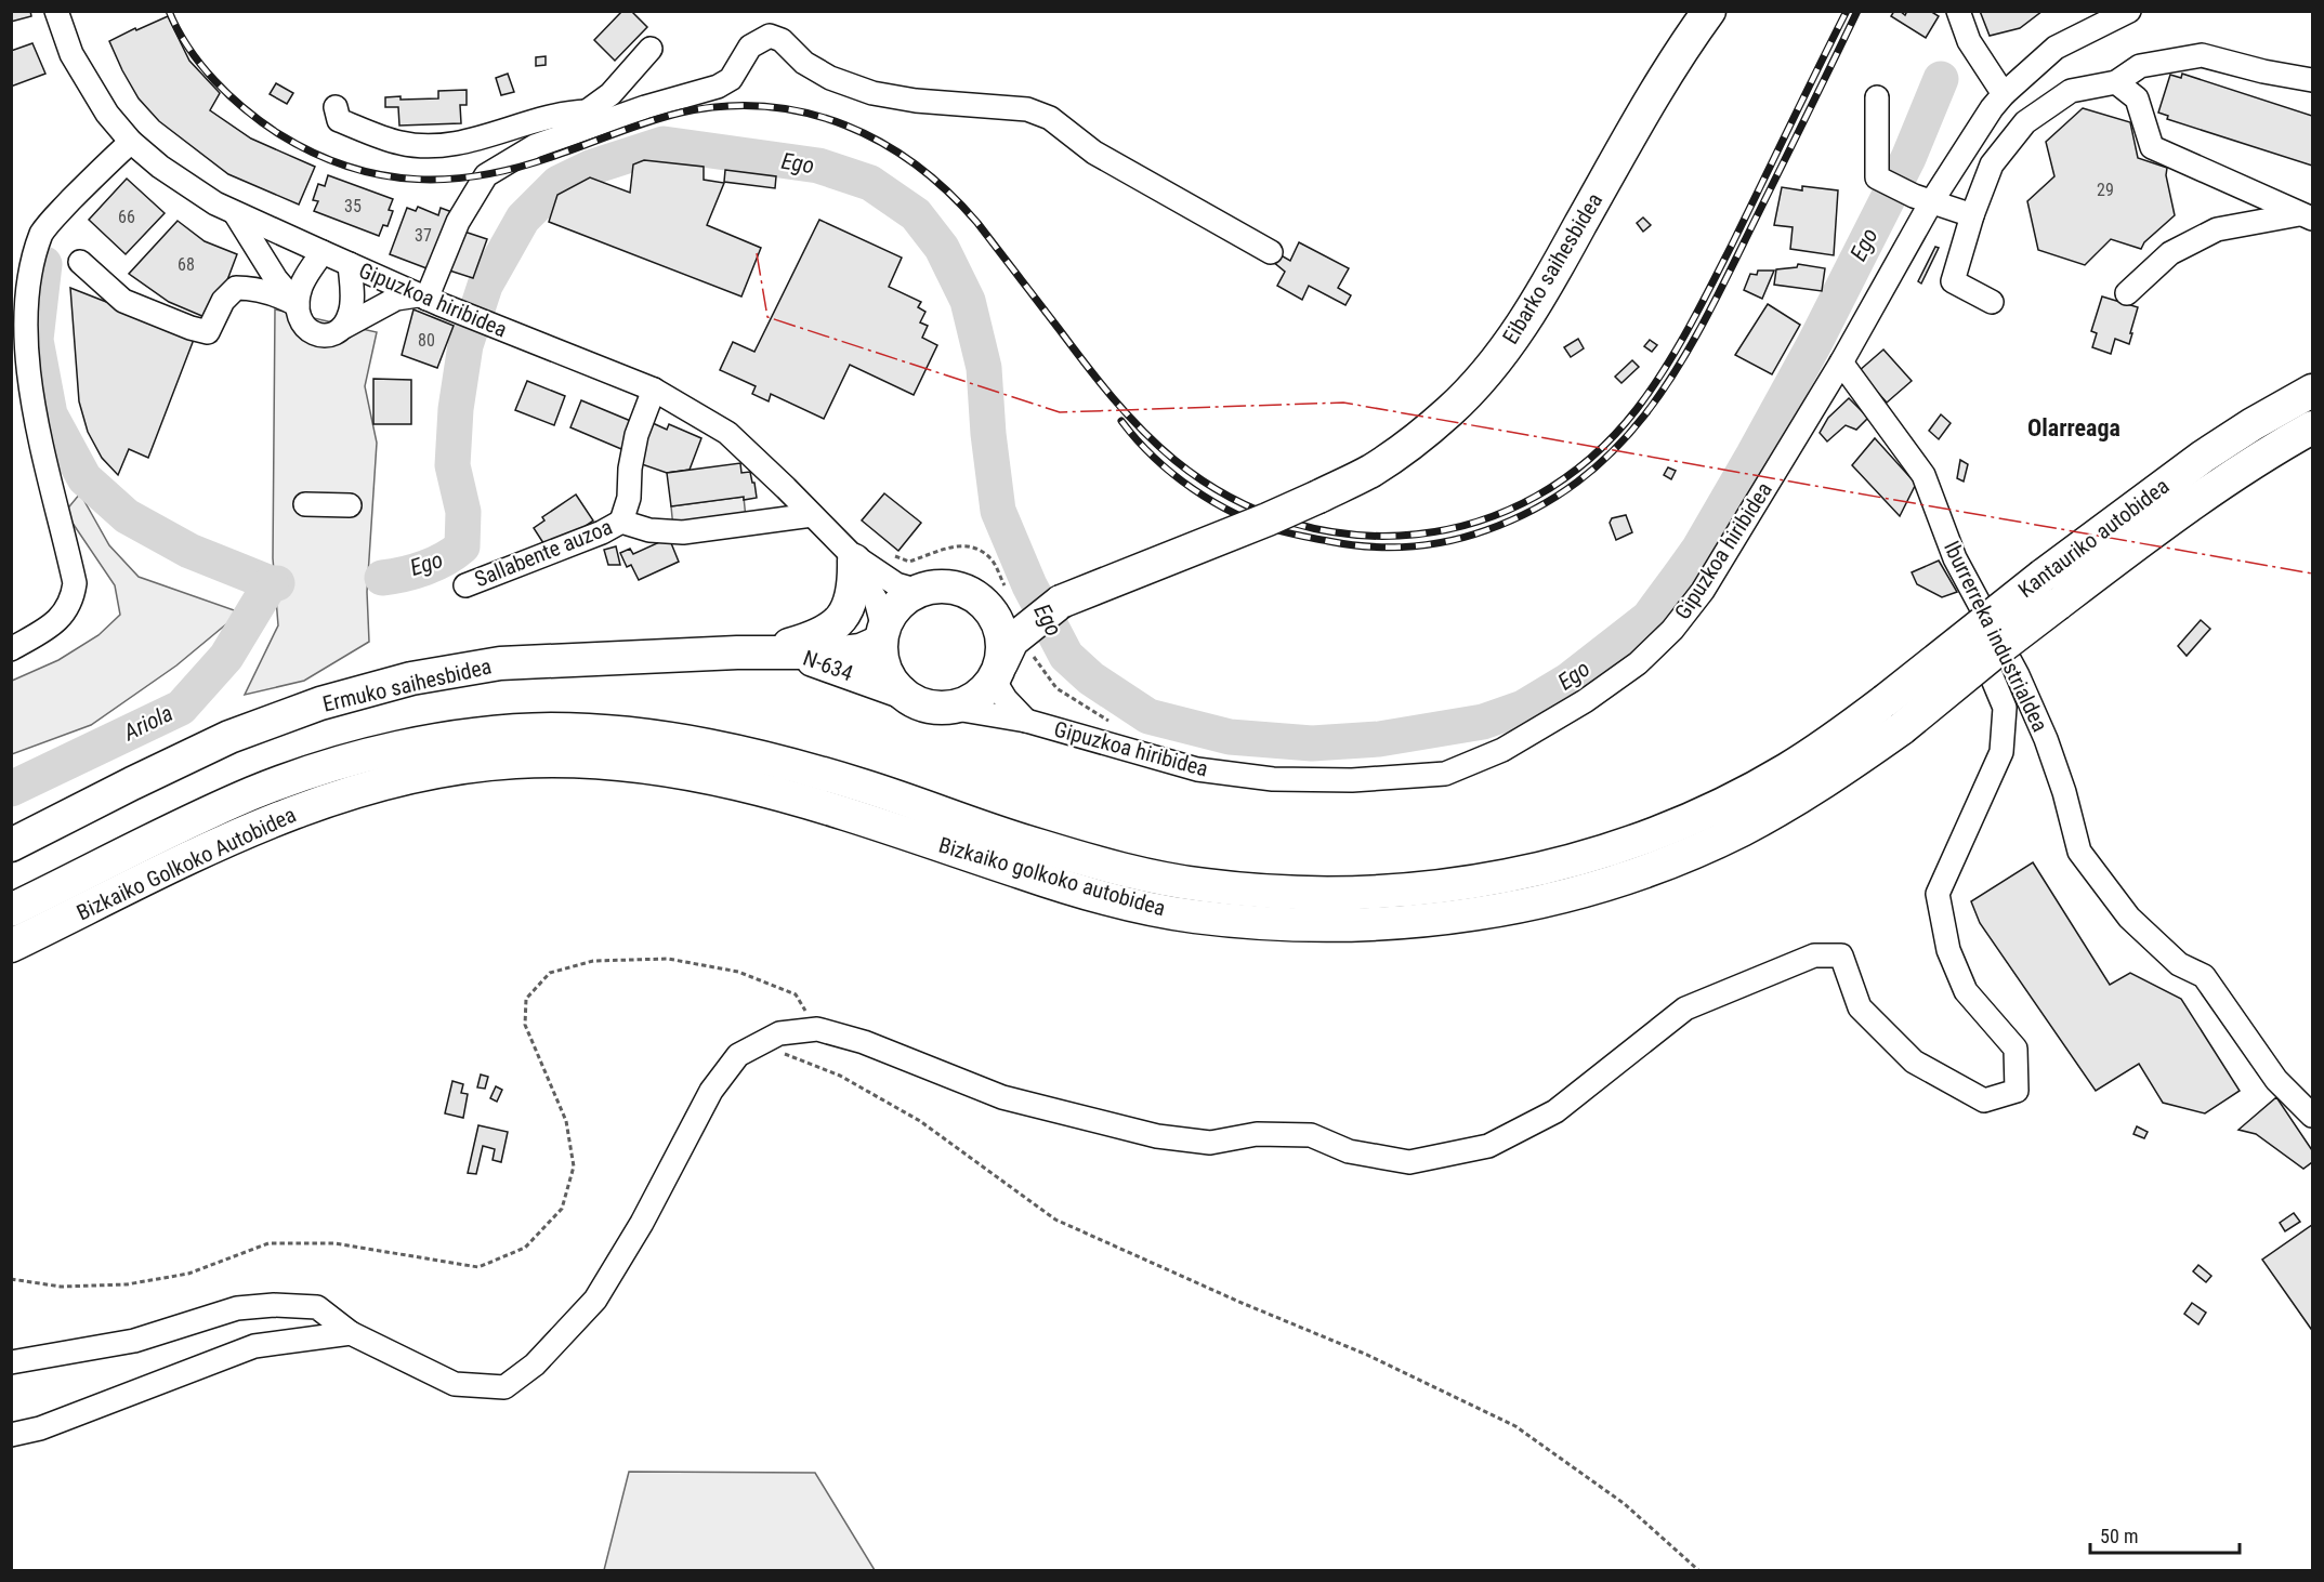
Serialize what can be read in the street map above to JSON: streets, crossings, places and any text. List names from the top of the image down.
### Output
{
  "streets": {
    "highway": [
      "Eibarko saihesbidea",
      "Kantauriko autobidea",
      "N-634",
      "Ermuko saihesbidea",
      "Bizkaiko Golkoko Autobidea",
      "Bizkaiko golkoko autobidea"
    ],
    "street": ["Gipuzkoa hiribidea", "Sallabente auzoa", "Iburrerreka industrialdea"]
  },
  "crossings": [
    ["Eibarko saihesbidea", "Gipuzkoa hiribidea"],
    ["Eibarko saihesbidea", "N-634"],
    ["Gipuzkoa hiribidea", "Sallabente auzoa"],
    ["Gipuzkoa hiribidea", "Iburrerreka industrialdea"],
    ["Gipuzkoa hiribidea", "N-634"],
    ["Kantauriko autobidea", "Bizkaiko golkoko autobidea"],
    ["N-634", "Ermuko saihesbidea"],
    ["Bizkaiko Golkoko Autobidea", "Bizkaiko golkoko autobidea"]
  ],
  "districts": ["Olarreaga"],
  "water": ["Ego", "Ariola"],
  "house_numbers": [
    "29",
    "35",
    "66",
    "37",
    "68",
    "80"
  ],
  "scale_bar": "50 m"
}
